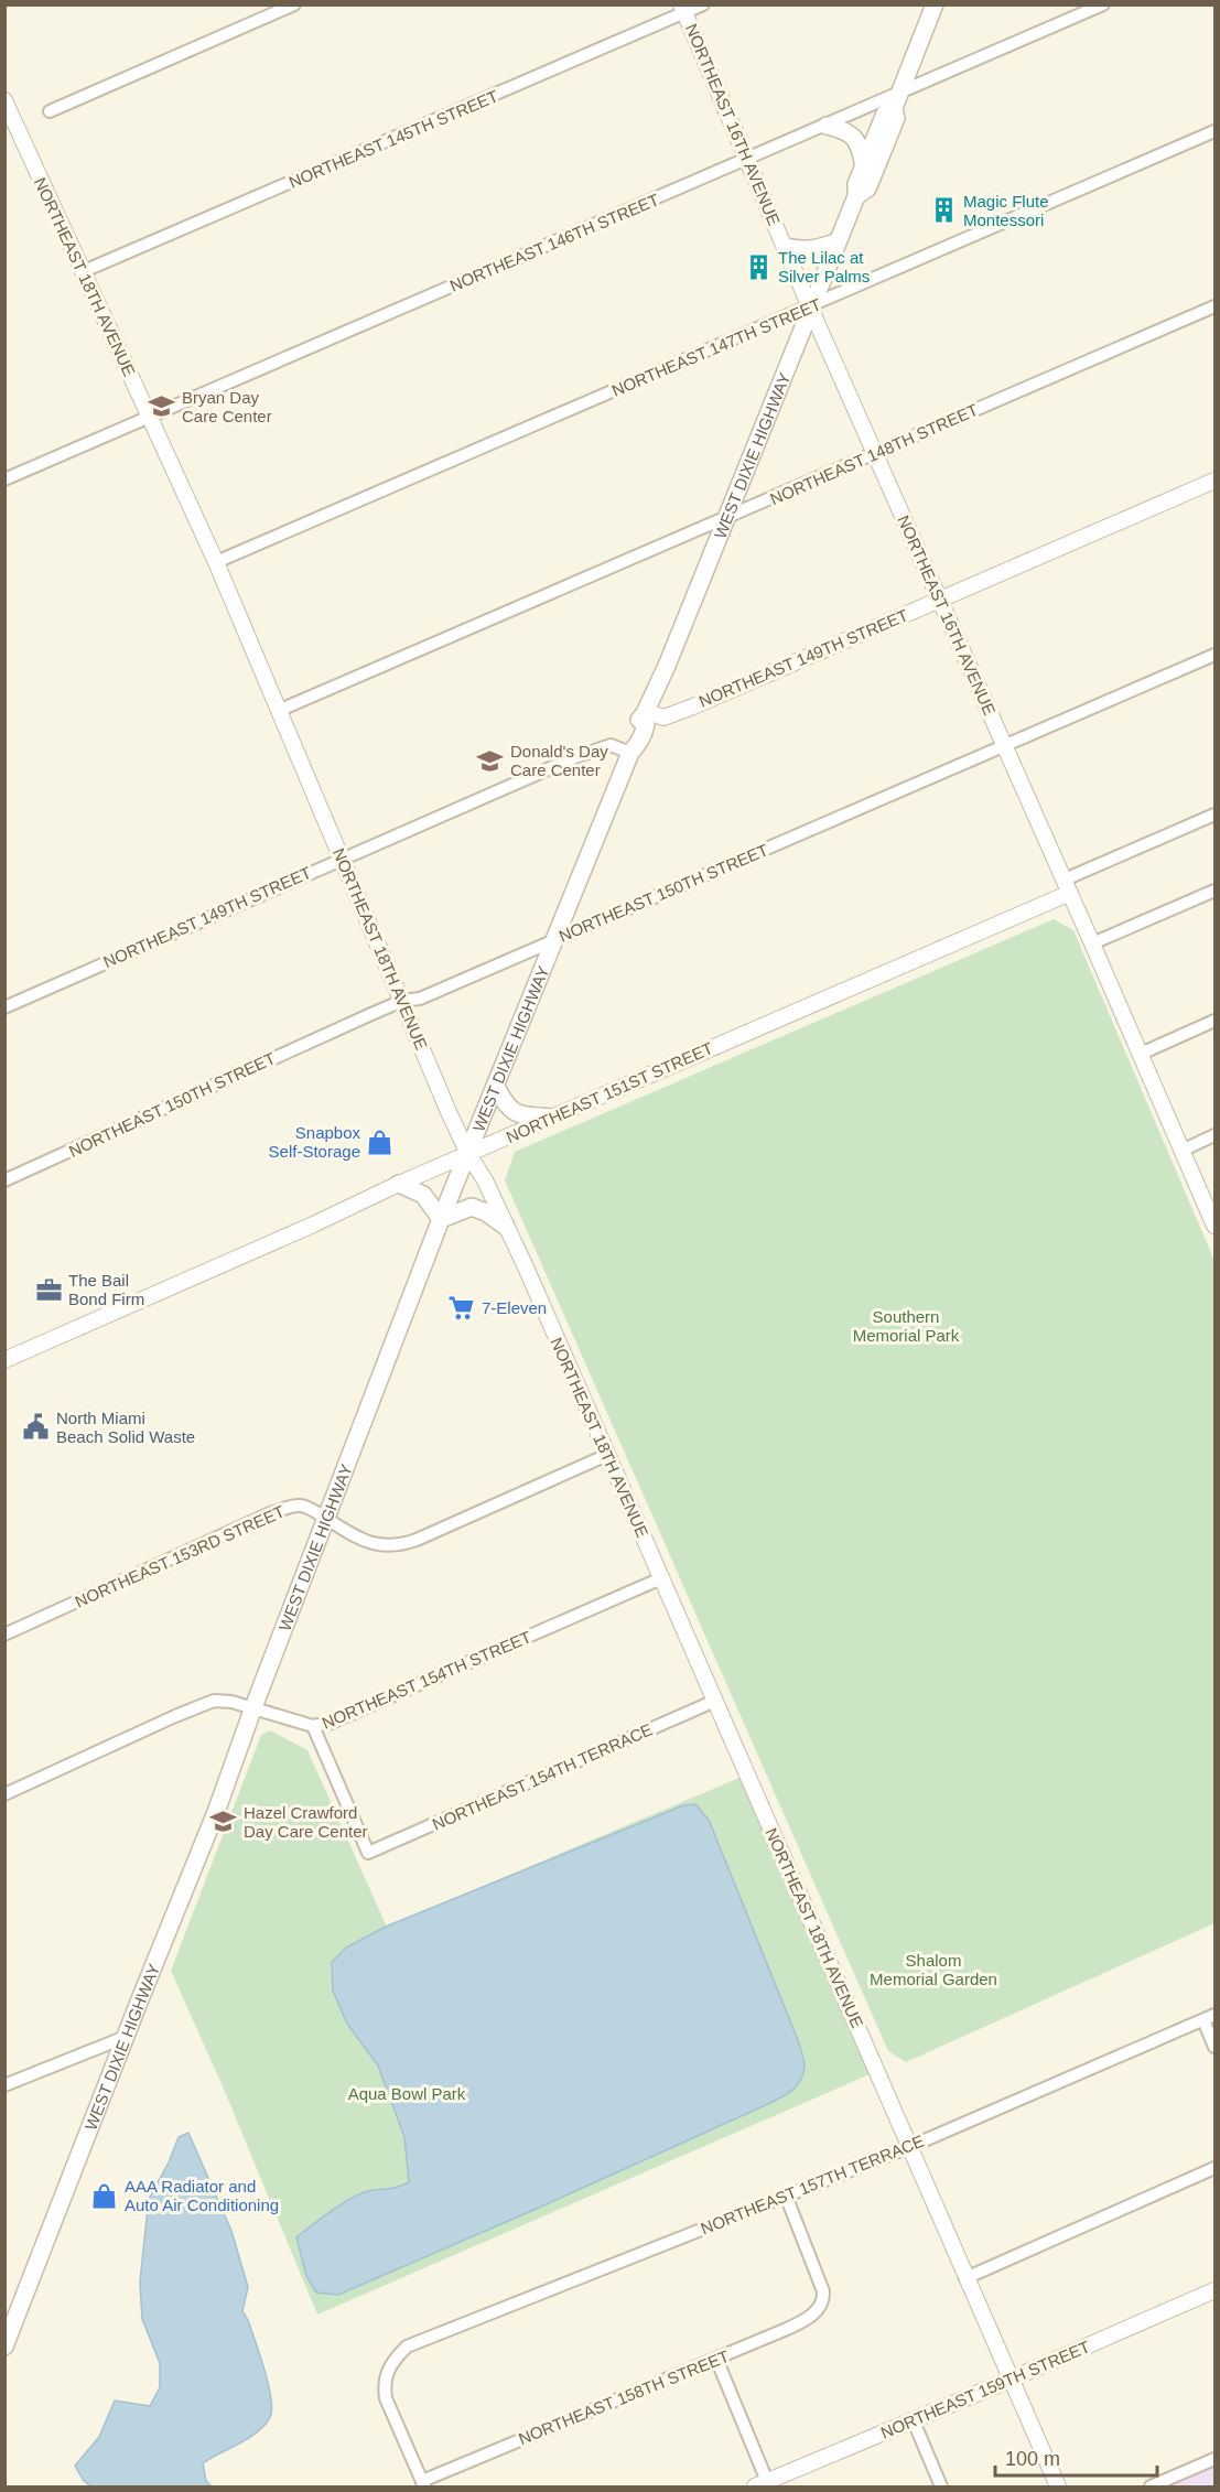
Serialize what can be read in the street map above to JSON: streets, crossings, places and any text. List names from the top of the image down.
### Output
{
  "streets": {
    "main road": ["WEST DIXIE HIGHWAY"],
    "street": [
      "NORTHEAST 16TH AVENUE",
      "NORTHEAST 145TH STREET",
      "NORTHEAST 146TH STREET",
      "NORTHEAST 18TH AVENUE",
      "NORTHEAST 147TH STREET",
      "NORTHEAST 148TH STREET",
      "NORTHEAST 149TH STREET",
      "NORTHEAST 150TH STREET",
      "NORTHEAST 151ST STREET",
      "NORTHEAST 153RD STREET",
      "NORTHEAST 154TH STREET",
      "NORTHEAST 154TH TERRACE",
      "NORTHEAST 157TH TERRACE",
      "NORTHEAST 159TH STREET",
      "NORTHEAST 158TH STREET"
    ]
  },
  "crossings": [
    ["NORTHEAST 16TH AVENUE", "NORTHEAST 145TH STREET"],
    ["NORTHEAST 16TH AVENUE", "NORTHEAST 146TH STREET"],
    ["NORTHEAST 16TH AVENUE", "NORTHEAST 147TH STREET"],
    ["NORTHEAST 16TH AVENUE", "NORTHEAST 148TH STREET"],
    ["NORTHEAST 16TH AVENUE", "WEST DIXIE HIGHWAY"],
    ["NORTHEAST 16TH AVENUE", "NORTHEAST 149TH STREET"],
    ["NORTHEAST 16TH AVENUE", "NORTHEAST 150TH STREET"],
    ["NORTHEAST 16TH AVENUE", "NORTHEAST 151ST STREET"],
    ["NORTHEAST 145TH STREET", "NORTHEAST 18TH AVENUE"],
    ["NORTHEAST 146TH STREET", "NORTHEAST 18TH AVENUE"],
    ["NORTHEAST 146TH STREET", "WEST DIXIE HIGHWAY"],
    ["NORTHEAST 18TH AVENUE", "NORTHEAST 147TH STREET"],
    ["NORTHEAST 18TH AVENUE", "NORTHEAST 148TH STREET"],
    ["NORTHEAST 18TH AVENUE", "WEST DIXIE HIGHWAY"],
    ["NORTHEAST 18TH AVENUE", "NORTHEAST 149TH STREET"],
    ["NORTHEAST 18TH AVENUE", "NORTHEAST 150TH STREET"],
    ["NORTHEAST 18TH AVENUE", "NORTHEAST 151ST STREET"],
    ["NORTHEAST 18TH AVENUE", "NORTHEAST 153RD STREET"],
    ["NORTHEAST 18TH AVENUE", "NORTHEAST 154TH STREET"],
    ["NORTHEAST 18TH AVENUE", "NORTHEAST 154TH TERRACE"],
    ["NORTHEAST 18TH AVENUE", "NORTHEAST 157TH TERRACE"],
    ["NORTHEAST 18TH AVENUE", "NORTHEAST 159TH STREET"],
    ["NORTHEAST 147TH STREET", "WEST DIXIE HIGHWAY"],
    ["NORTHEAST 148TH STREET", "WEST DIXIE HIGHWAY"],
    ["WEST DIXIE HIGHWAY", "NORTHEAST 149TH STREET"],
    ["WEST DIXIE HIGHWAY", "NORTHEAST 150TH STREET"],
    ["WEST DIXIE HIGHWAY", "NORTHEAST 151ST STREET"],
    ["WEST DIXIE HIGHWAY", "NORTHEAST 153RD STREET"],
    ["WEST DIXIE HIGHWAY", "NORTHEAST 154TH STREET"],
    ["NORTHEAST 154TH STREET", "NORTHEAST 154TH TERRACE"],
    ["NORTHEAST 157TH TERRACE", "NORTHEAST 158TH STREET"]
  ],
  "parks": ["Southern Memorial Park", "Shalom Memorial Garden", "Aqua Bowl Park"],
  "places": {
    "building": ["Magic Flute Montessori", "The Lilac at Silver Palms"],
    "school or university": ["Bryan Day Care Center", "Donald's Day Care Center", "Hazel Crawford Day Care Center"],
    "shop": ["Snapbox Self-Storage", "AAA Radiator and Auto Air Conditioning"],
    "office": ["The Bail Bond Firm"],
    "supermarket": ["7-Eleven"],
    "public building": ["North Miami Beach Solid Waste"]
  },
  "scale_bar": "100 m"
}
